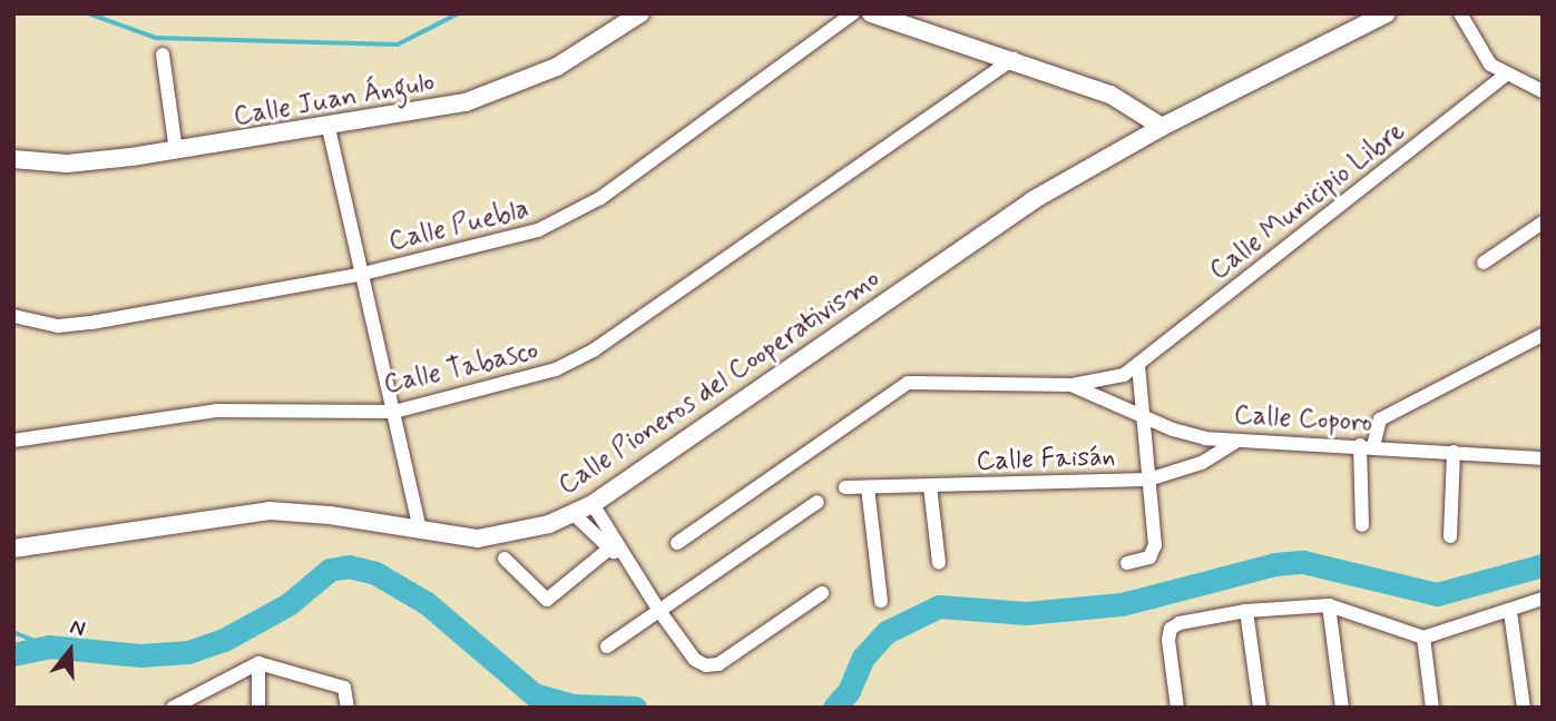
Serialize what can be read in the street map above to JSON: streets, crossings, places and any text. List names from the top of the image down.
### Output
{
  "streets": {
    "street": [
      "Calle Juan Ángulo",
      "Calle Municipio Libre",
      "Calle Puebla",
      "Calle Tabasco",
      "Calle Pioneros del Cooperativismo",
      "Calle Coporo",
      "Calle Faisán"
    ]
  },
  "crossings": [
    ["Calle Municipio Libre", "Calle Coporo"],
    ["Calle Coporo", "Calle Faisán"]
  ],
  "north": "top"
}
